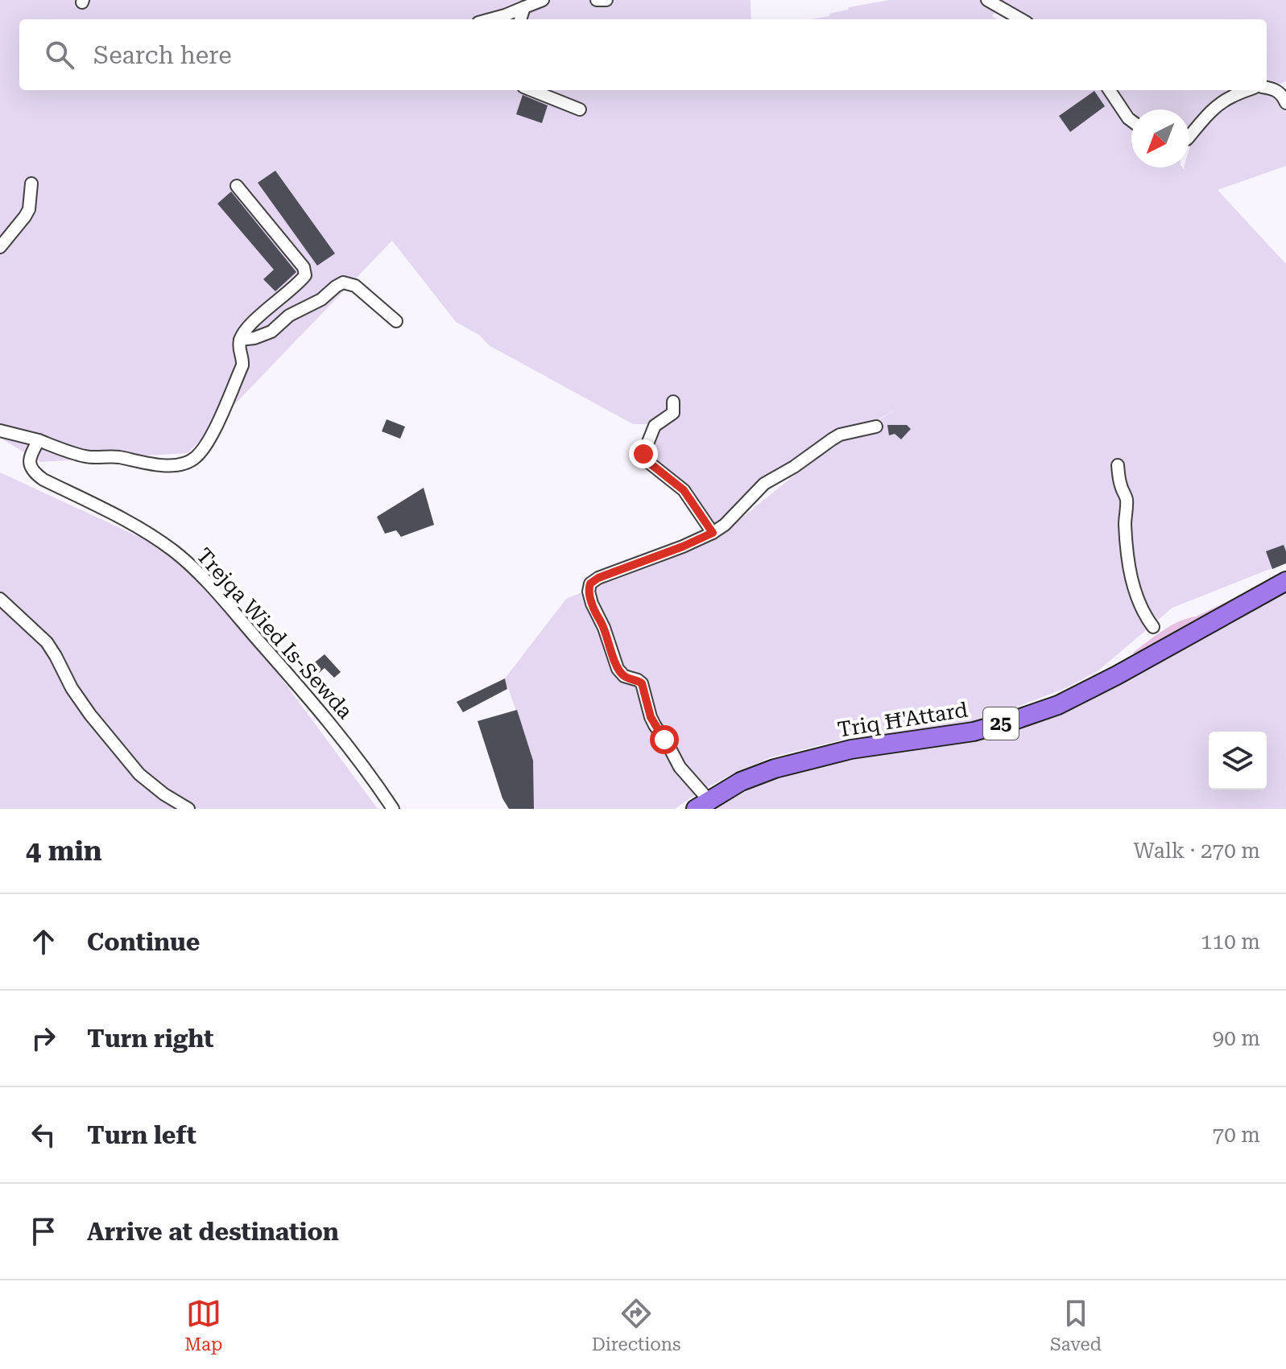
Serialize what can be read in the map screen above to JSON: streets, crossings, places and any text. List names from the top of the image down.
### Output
{
  "streets": {
    "main road": ["Triq Ħ'Attard", "25"],
    "street": ["Trejqa Wied Is-Sewda"]
  },
  "north": "bottom left",
  "page": {
    "search": "Search here",
    "heading": ["4 min", "Walk · 270 m"],
    "list": [
      ["Continue", "110 m"],
      ["Turn right", "90 m"],
      ["Turn left", "70 m"],
      "Arrive at destination"
    ],
    "nav": ["Map", "Directions", "Saved"]
  }
}
